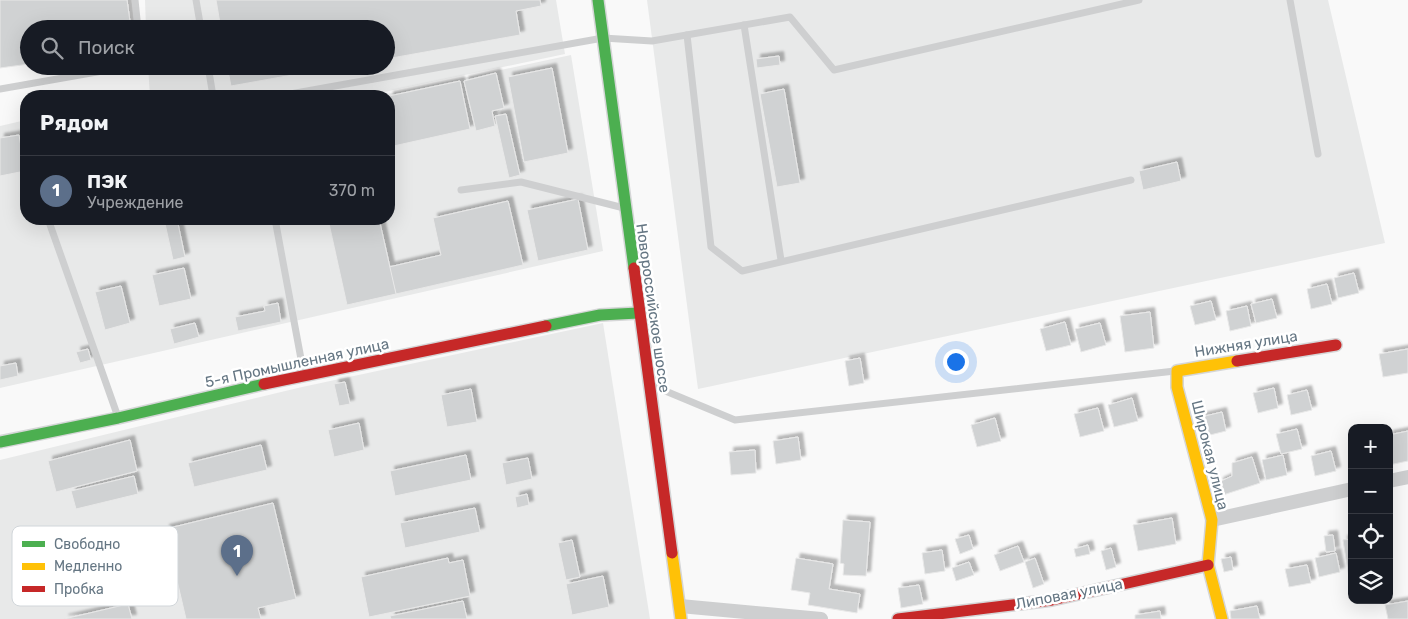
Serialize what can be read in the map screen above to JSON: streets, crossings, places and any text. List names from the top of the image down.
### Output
{
  "streets": {
    "street": [
      "Новороссийское шоссе",
      "Нижняя улица",
      "5-я Промышленная улица",
      "Широкая улица",
      "Липовая улица"
    ]
  },
  "crossings": [
    ["Новороссийское шоссе", "5-я Промышленная улица"],
    ["Нижняя улица", "Широкая улица"],
    ["Широкая улица", "Липовая улица"]
  ],
  "legend": ["Свободно", "Медленно", "Пробка"],
  "page": {
    "search": "Поиск",
    "heading": "Рядом",
    "list": [
      {
        "mark": "1",
        "name": "ПЭК",
        "note": "Учреждение",
        "value": "370 m"
      }
    ],
    "map_buttons": ["+", "−"],
    "pins": "1"
  }
}
